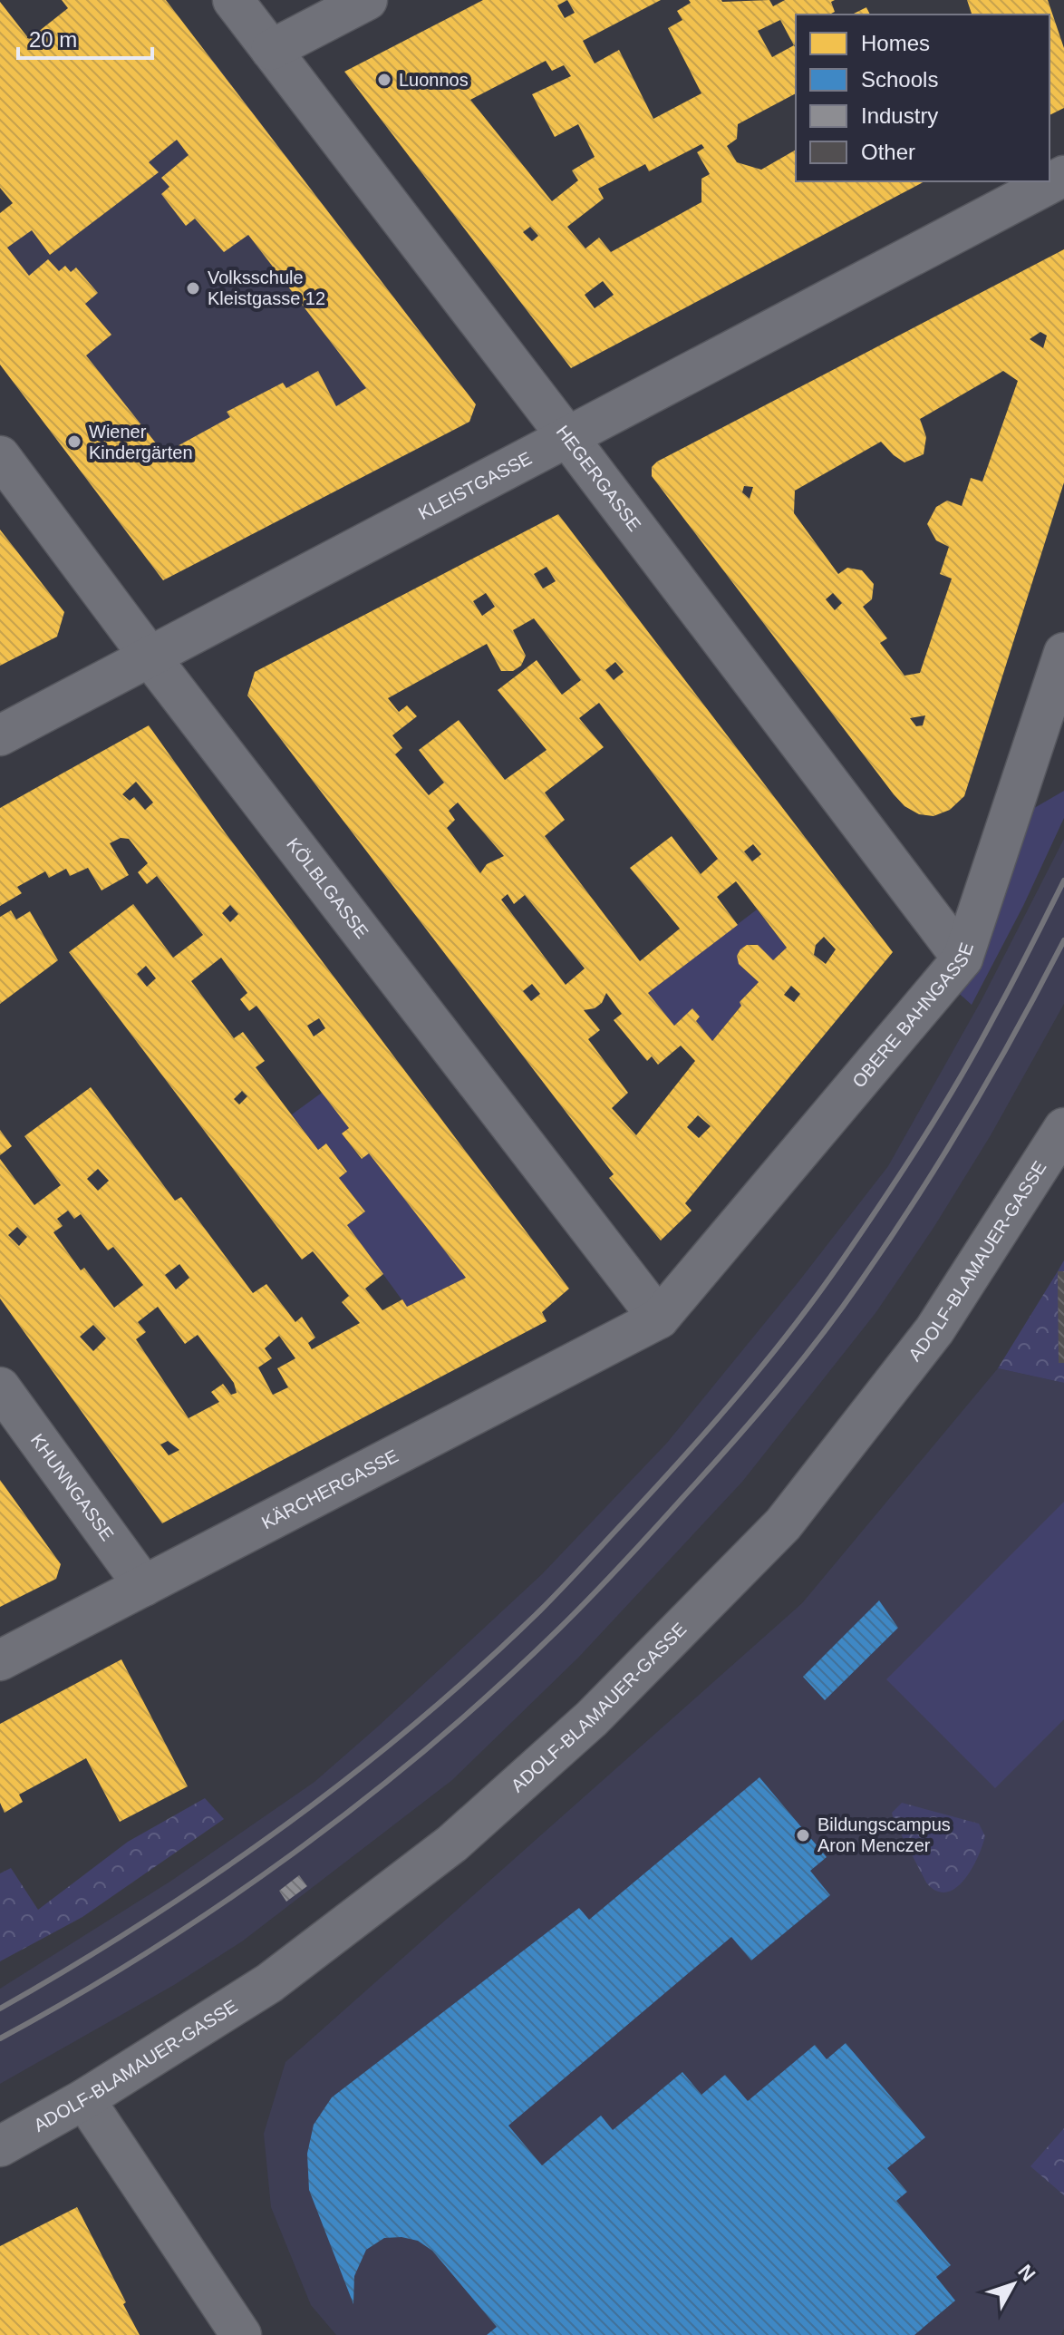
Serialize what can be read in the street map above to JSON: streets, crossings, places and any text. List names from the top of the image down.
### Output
{
  "streets": {
    "street": [
      "HEGERGASSE",
      "KLEISTGASSE",
      "KÖLBLGASSE",
      "OBERE BAHNGASSE",
      "ADOLF-BLAMAUER-GASSE",
      "KHUNNGASSE",
      "KÄRCHERGASSE"
    ]
  },
  "crossings": [
    ["HEGERGASSE", "KLEISTGASSE"],
    ["HEGERGASSE", "OBERE BAHNGASSE"],
    ["KLEISTGASSE", "KÖLBLGASSE"],
    ["KÖLBLGASSE", "OBERE BAHNGASSE"],
    ["KÖLBLGASSE", "KÄRCHERGASSE"],
    ["OBERE BAHNGASSE", "KÄRCHERGASSE"],
    ["KHUNNGASSE", "KÄRCHERGASSE"]
  ],
  "places": [
    "Luonnos",
    "Volksschule Kleistgasse 12",
    "Wiener Kindergärten",
    "Bildungscampus Aron Menczer"
  ],
  "legend": [
    "Homes",
    "Schools",
    "Industry",
    "Other"
  ],
  "scale_bar": "20 m",
  "north": "top right"
}
